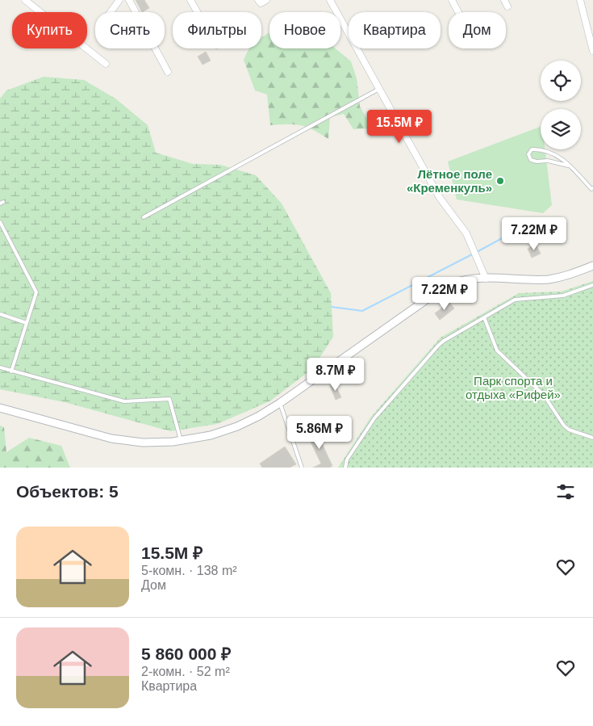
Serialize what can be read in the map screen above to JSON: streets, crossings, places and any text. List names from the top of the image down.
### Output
{
  "parks": ["Парк спорта и отдыха «Рифей»"],
  "places": ["Лётное поле «Кременкуль»"],
  "page": {
    "chip": [
      "Купить",
      "Снять",
      "Фильтры",
      "Новое",
      "Квартира",
      "Дом"
    ],
    "price": [
      "15.5M ₽",
      "7.22M ₽",
      "7.22M ₽",
      "8.7M ₽",
      "5.86M ₽"
    ],
    "heading": "Объектов: 5",
    "list": [
      {
        "name": "15.5M ₽",
        "note": "5-комн. · 138 m² · Дом"
      },
      {
        "name": "5 860 000 ₽",
        "note": "2-комн. · 52 m² · Квартира"
      }
    ]
  }
}
